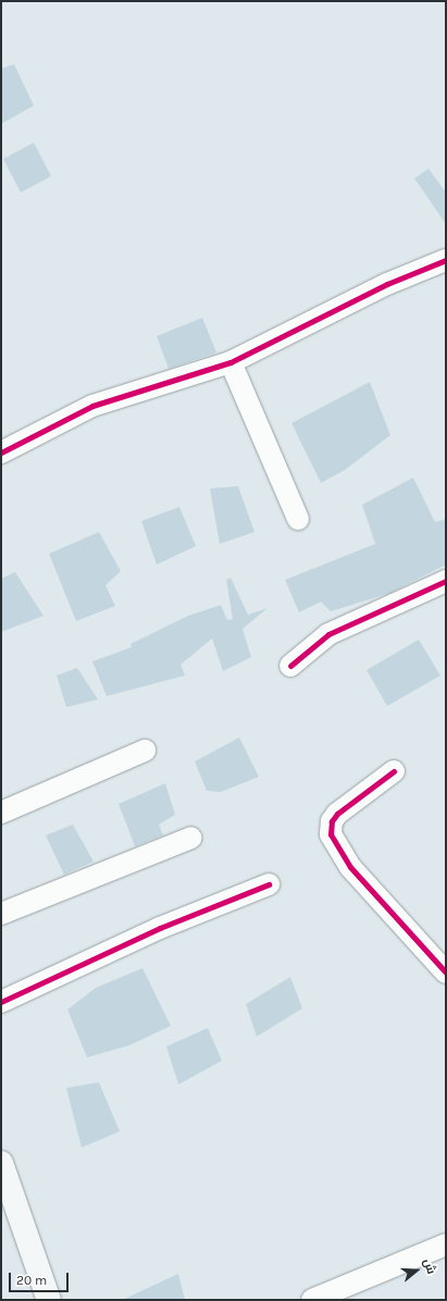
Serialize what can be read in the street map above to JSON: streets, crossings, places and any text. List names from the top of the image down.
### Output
{
  "scale_bar": "20 m",
  "north": "right"
}
